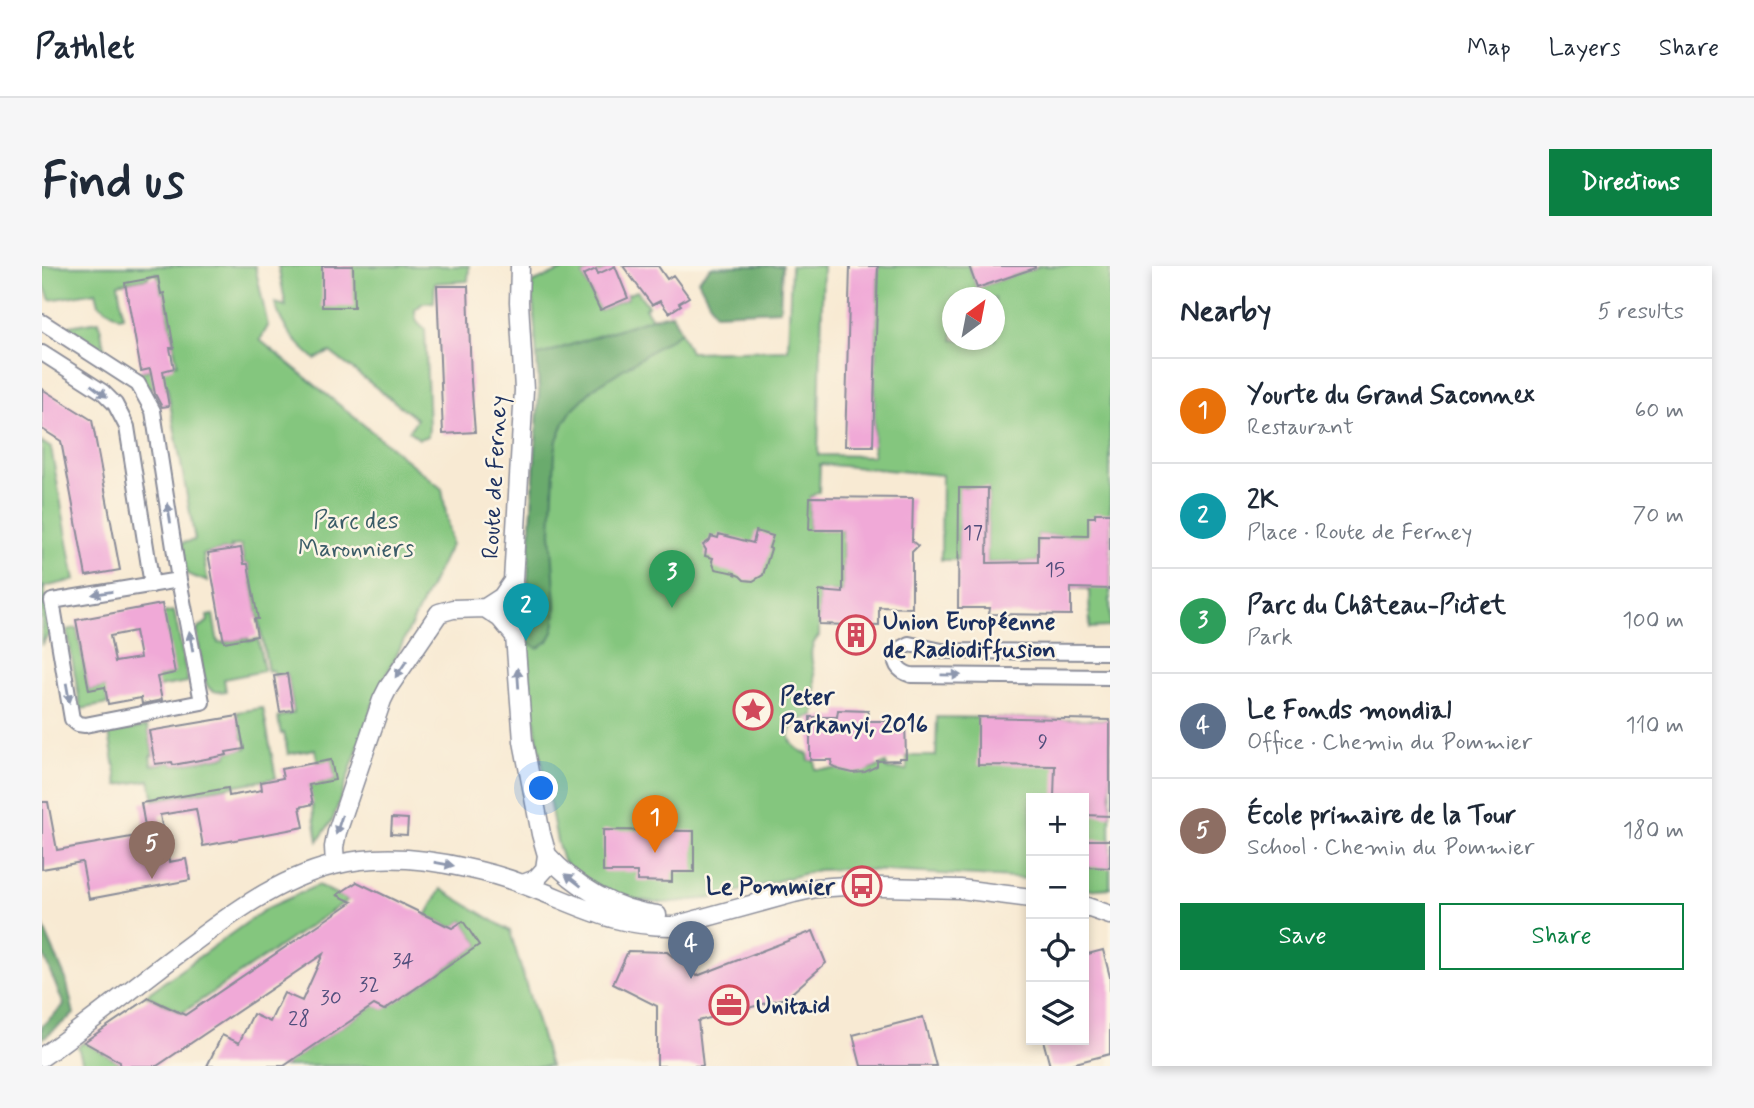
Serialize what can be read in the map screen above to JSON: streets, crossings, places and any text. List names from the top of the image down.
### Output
{
  "streets": {
    "street": ["Route de Ferney"]
  },
  "one_way": ["Route de Ferney"],
  "parks": ["Parc des Maronniers"],
  "places": {
    "building": ["Union Européenne de Radiodiffusion"],
    "place": ["Peter Parkanyi, 2016"],
    "bus stop": ["Le Pommier"],
    "office": ["Unitaid"]
  },
  "house_numbers": [
    "17",
    "15",
    "9",
    "34",
    "32",
    "30",
    "28"
  ],
  "north": "top right",
  "page": {
    "header": "Pathlet",
    "nav": ["Map", "Layers", "Share"],
    "buttons": [
      "Directions",
      ["Save", "Share"]
    ],
    "title": "Find us",
    "heading": ["Nearby", "5 results"],
    "list": [
      {
        "mark": "1",
        "name": "Yourte du Grand Saconnex",
        "note": "Restaurant",
        "value": "60 m"
      },
      {
        "mark": "2",
        "name": "2K",
        "note": "Place · Route de Ferney",
        "value": "70 m"
      },
      {
        "mark": "3",
        "name": "Parc du Château-Pictet",
        "note": "Park",
        "value": "100 m"
      },
      {
        "mark": "4",
        "name": "Le Fonds mondial",
        "note": "Office · Chemin du Pommier",
        "value": "110 m"
      },
      {
        "mark": "5",
        "name": "École primaire de la Tour",
        "note": "School · Chemin du Pommier",
        "value": "180 m"
      }
    ],
    "pins": [
      "3",
      "2",
      "1",
      "5",
      "4"
    ],
    "map_buttons": ["+", "−"]
  }
}
